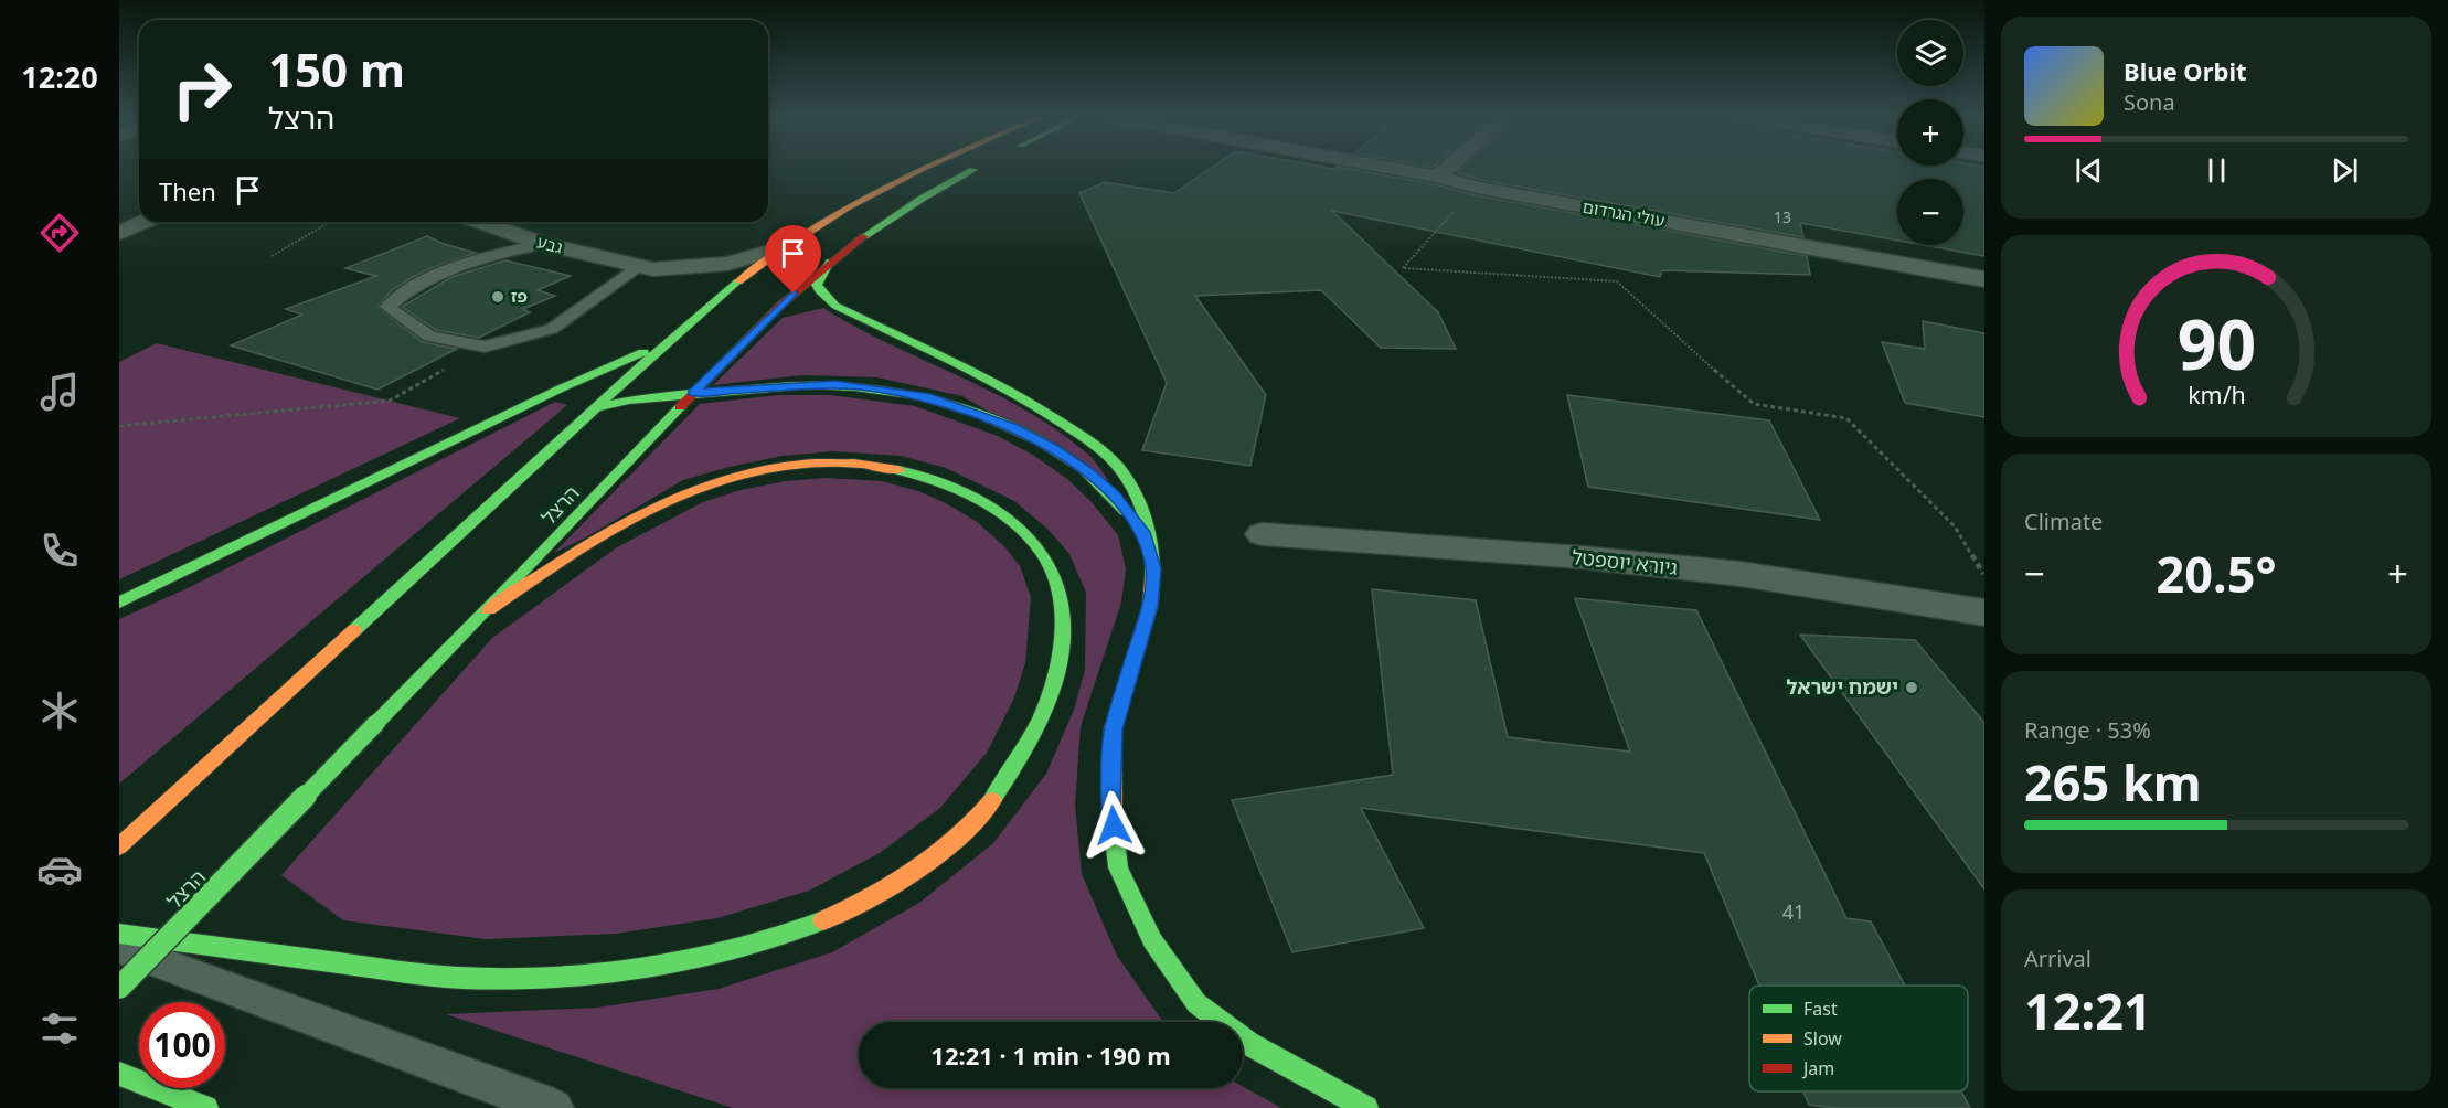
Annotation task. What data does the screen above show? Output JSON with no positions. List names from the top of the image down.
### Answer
{
  "streets": {
    "highway": ["הרצל"],
    "street": ["עולי הגרדום", "גבע", "גיורא יוספטל"]
  },
  "places": ["פז", "ישמח ישראל"],
  "house_numbers": ["13", "41"],
  "legend": ["Fast", "Slow", "Jam"],
  "page": {
    "tabs": "12:20",
    "map_buttons": ["+", "−"],
    "turn": ["150 m", "הרצל"],
    "song": ["Blue Orbit", "Sona"],
    "then": "Then",
    "tile": [
      "Climate",
      ["Range · 53%", "265 km"],
      ["Arrival", "12:21"]
    ],
    "heat": ["−", "20.5°", "+"],
    "limit": "100",
    "trip": "12:21 · 1 min · 190 m",
    "gauge": ["90", "km/h"]
  }
}
